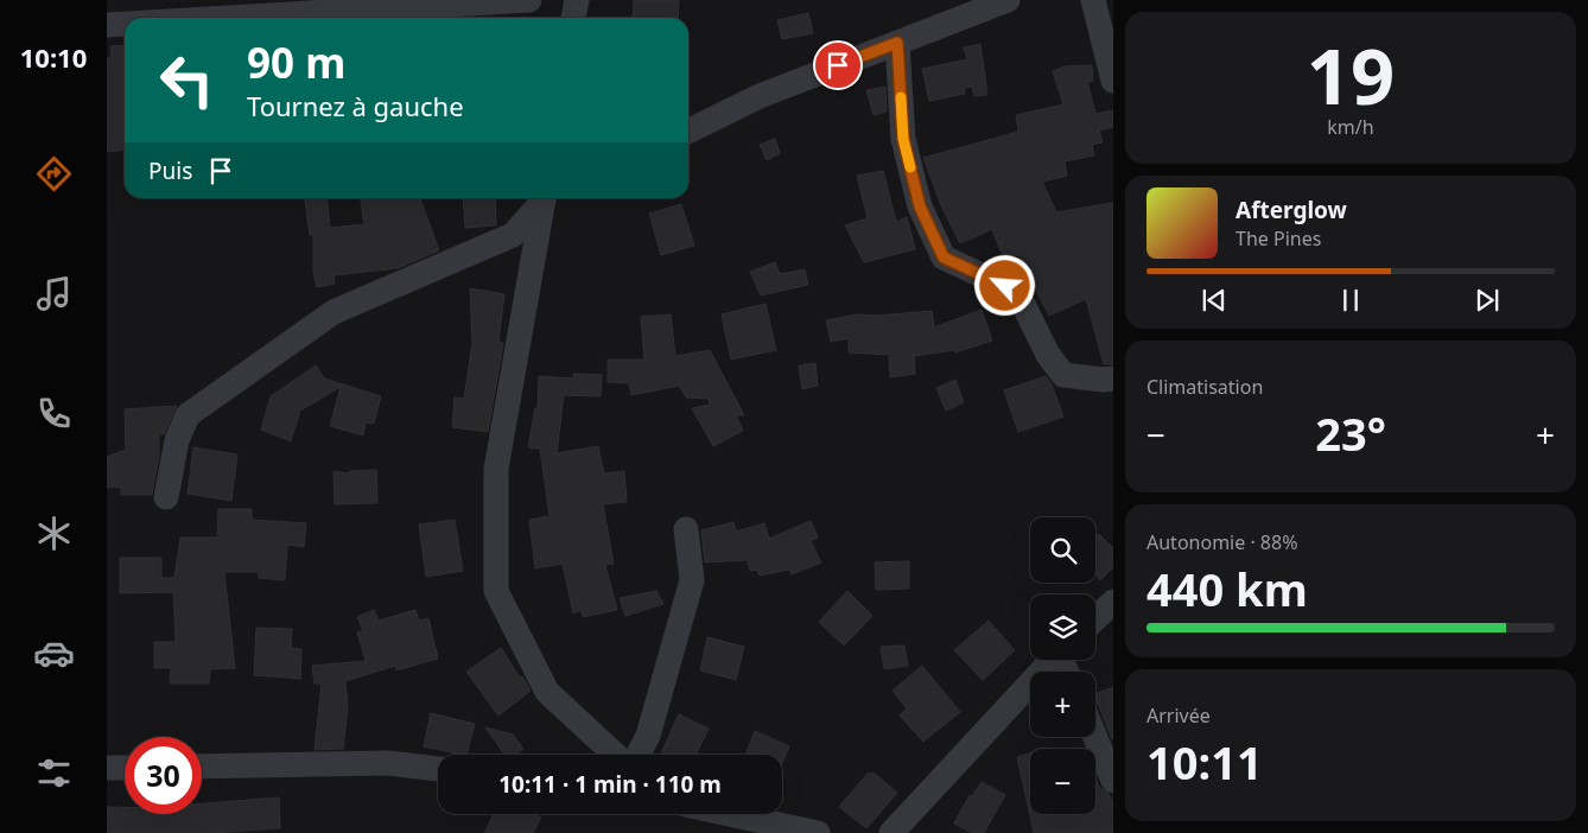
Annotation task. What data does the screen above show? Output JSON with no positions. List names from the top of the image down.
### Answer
{
  "page": {
    "tabs": "10:10",
    "tile": [
      ["19", "km/h"],
      "Climatisation",
      ["Autonomie · 88%", "440 km"],
      ["Arrivée", "10:11"]
    ],
    "turn": ["90 m", "Tournez à gauche"],
    "then": "Puis",
    "song": ["Afterglow", "The Pines"],
    "heat": ["−", "23°", "+"],
    "map_buttons": ["+", "−"],
    "limit": "30",
    "trip": "10:11 · 1 min · 110 m"
  }
}
